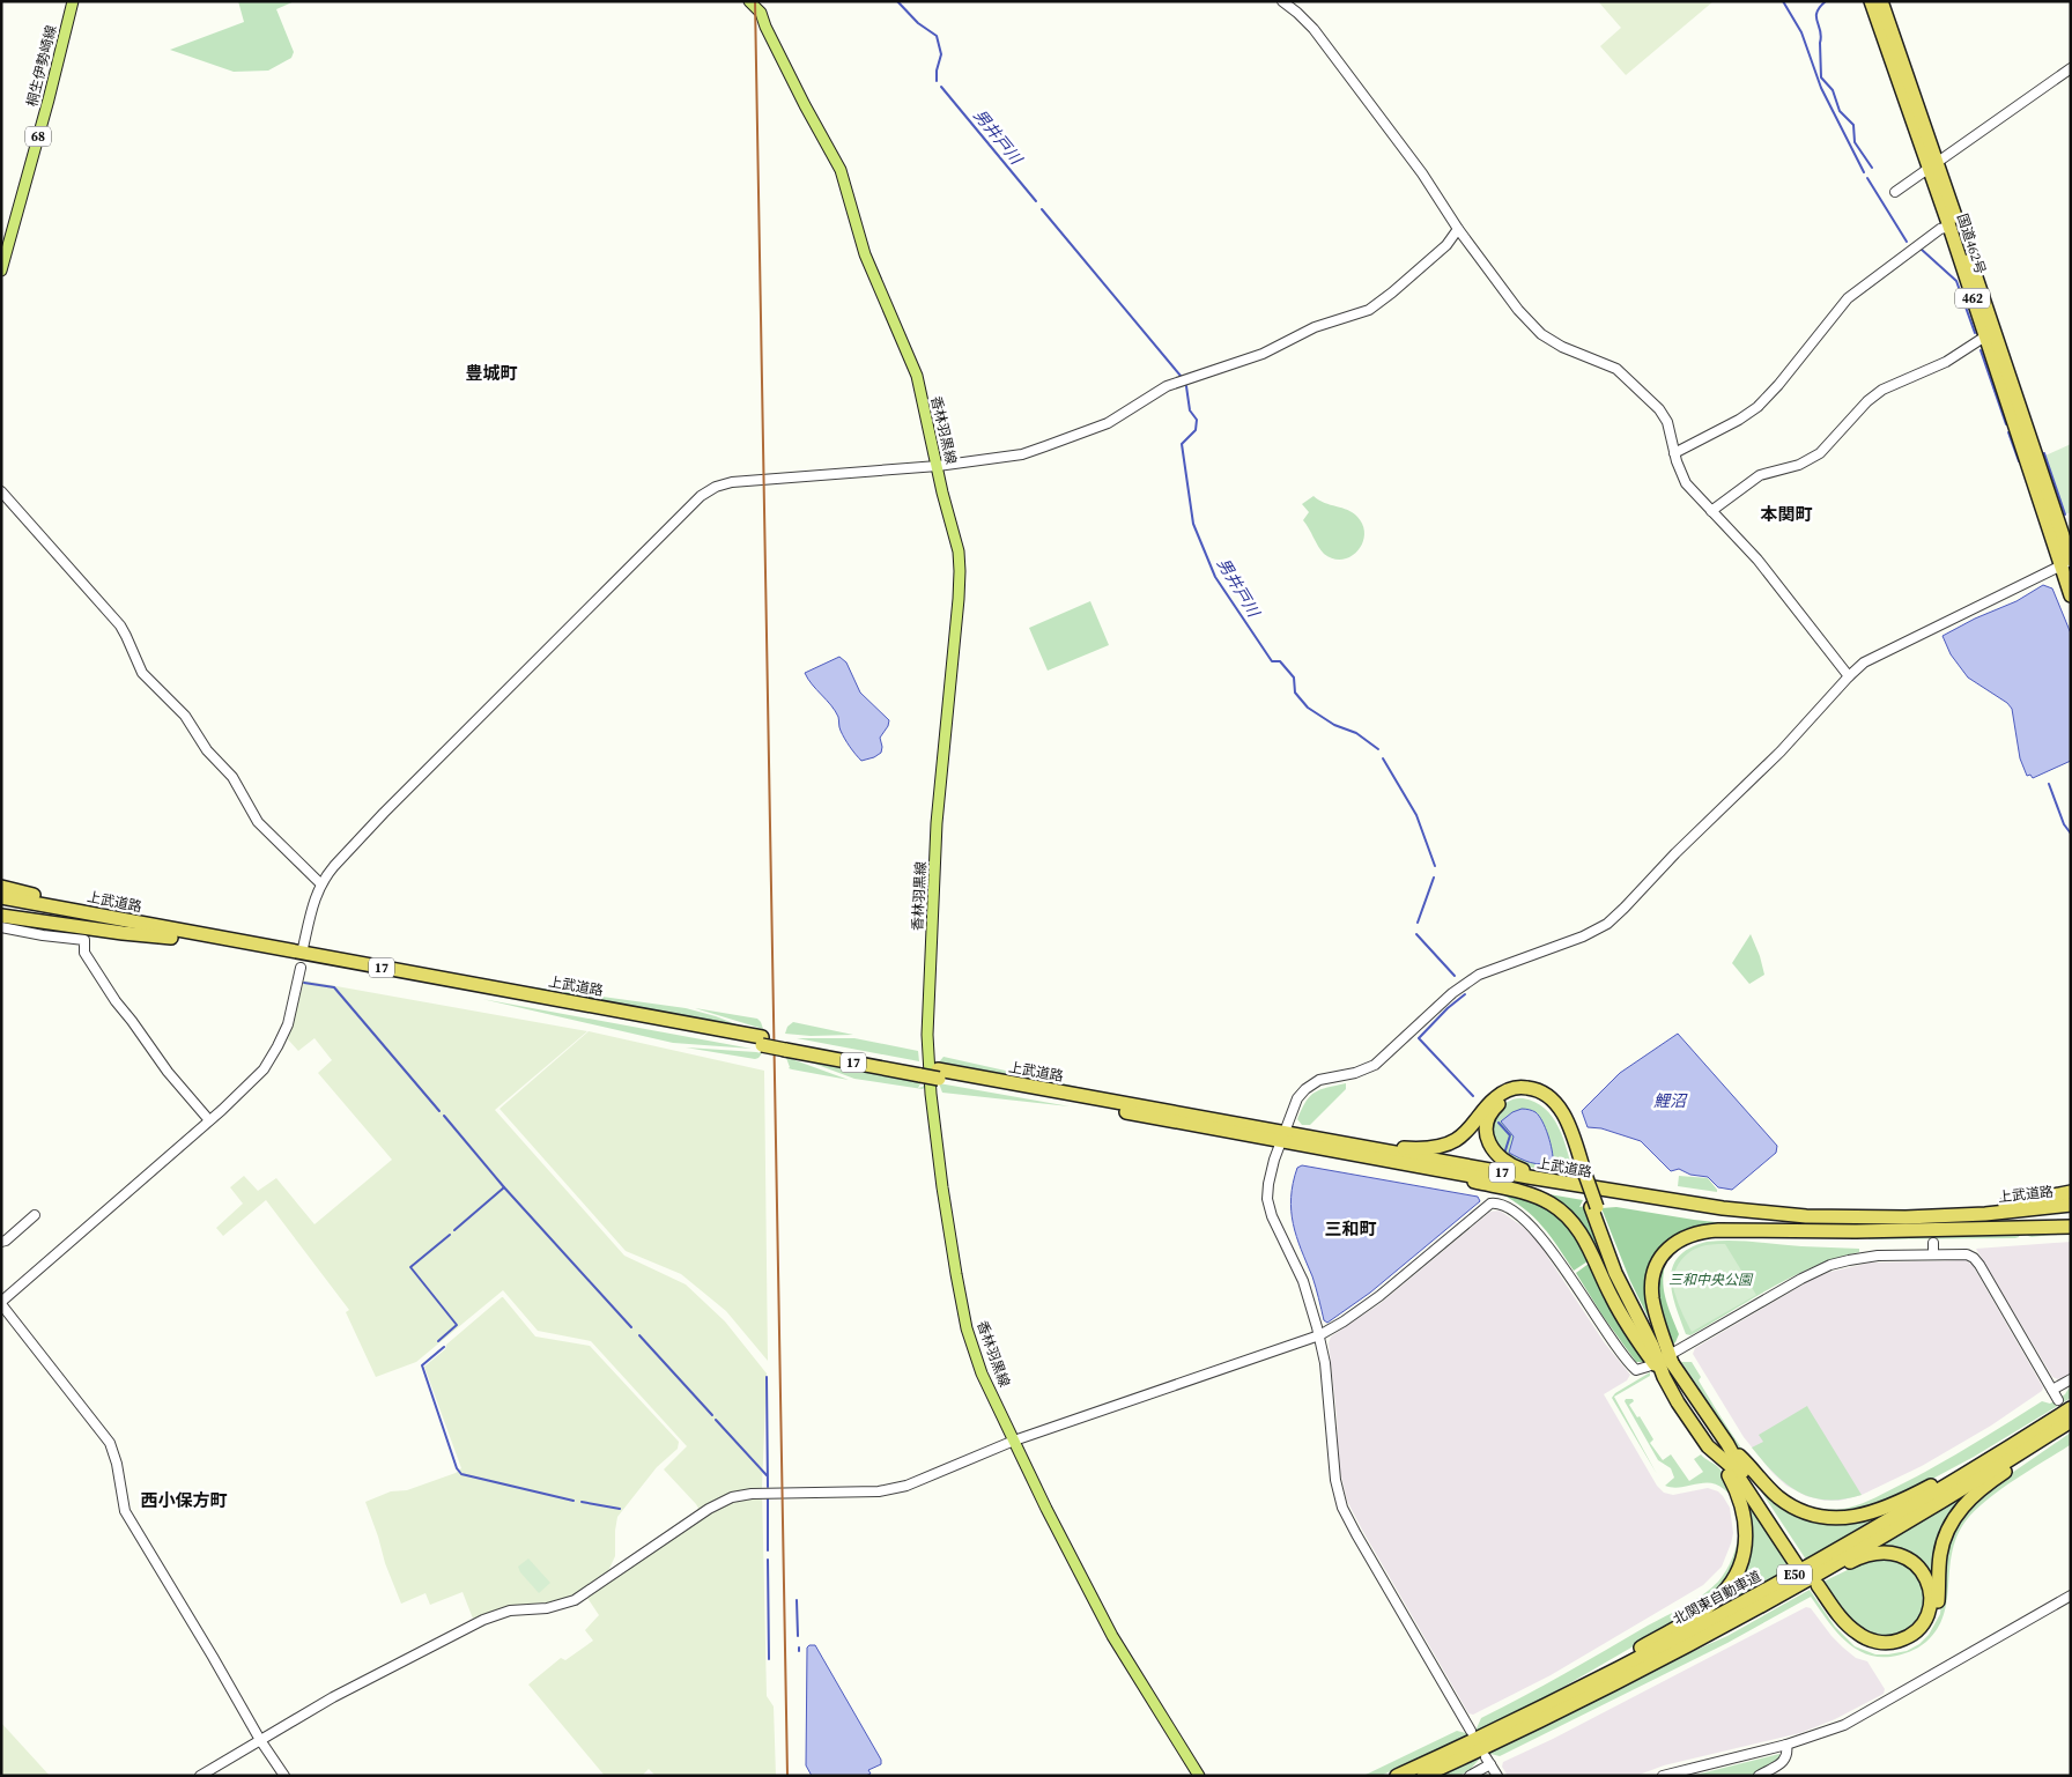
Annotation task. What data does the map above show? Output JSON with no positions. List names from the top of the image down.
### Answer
{
  "streets": {
    "highway": [
      "国道462号",
      "462",
      "上武道路",
      "17",
      "E50",
      "北関東自動車道"
    ],
    "main road": ["桐生伊勢崎線", "68", "香林羽黒線"]
  },
  "districts": [
    "豊城町",
    "本関町",
    "三和町",
    "西小保方町"
  ],
  "water": ["男井戸川", "鯉沼"],
  "parks": ["三和中央公園"]
}
